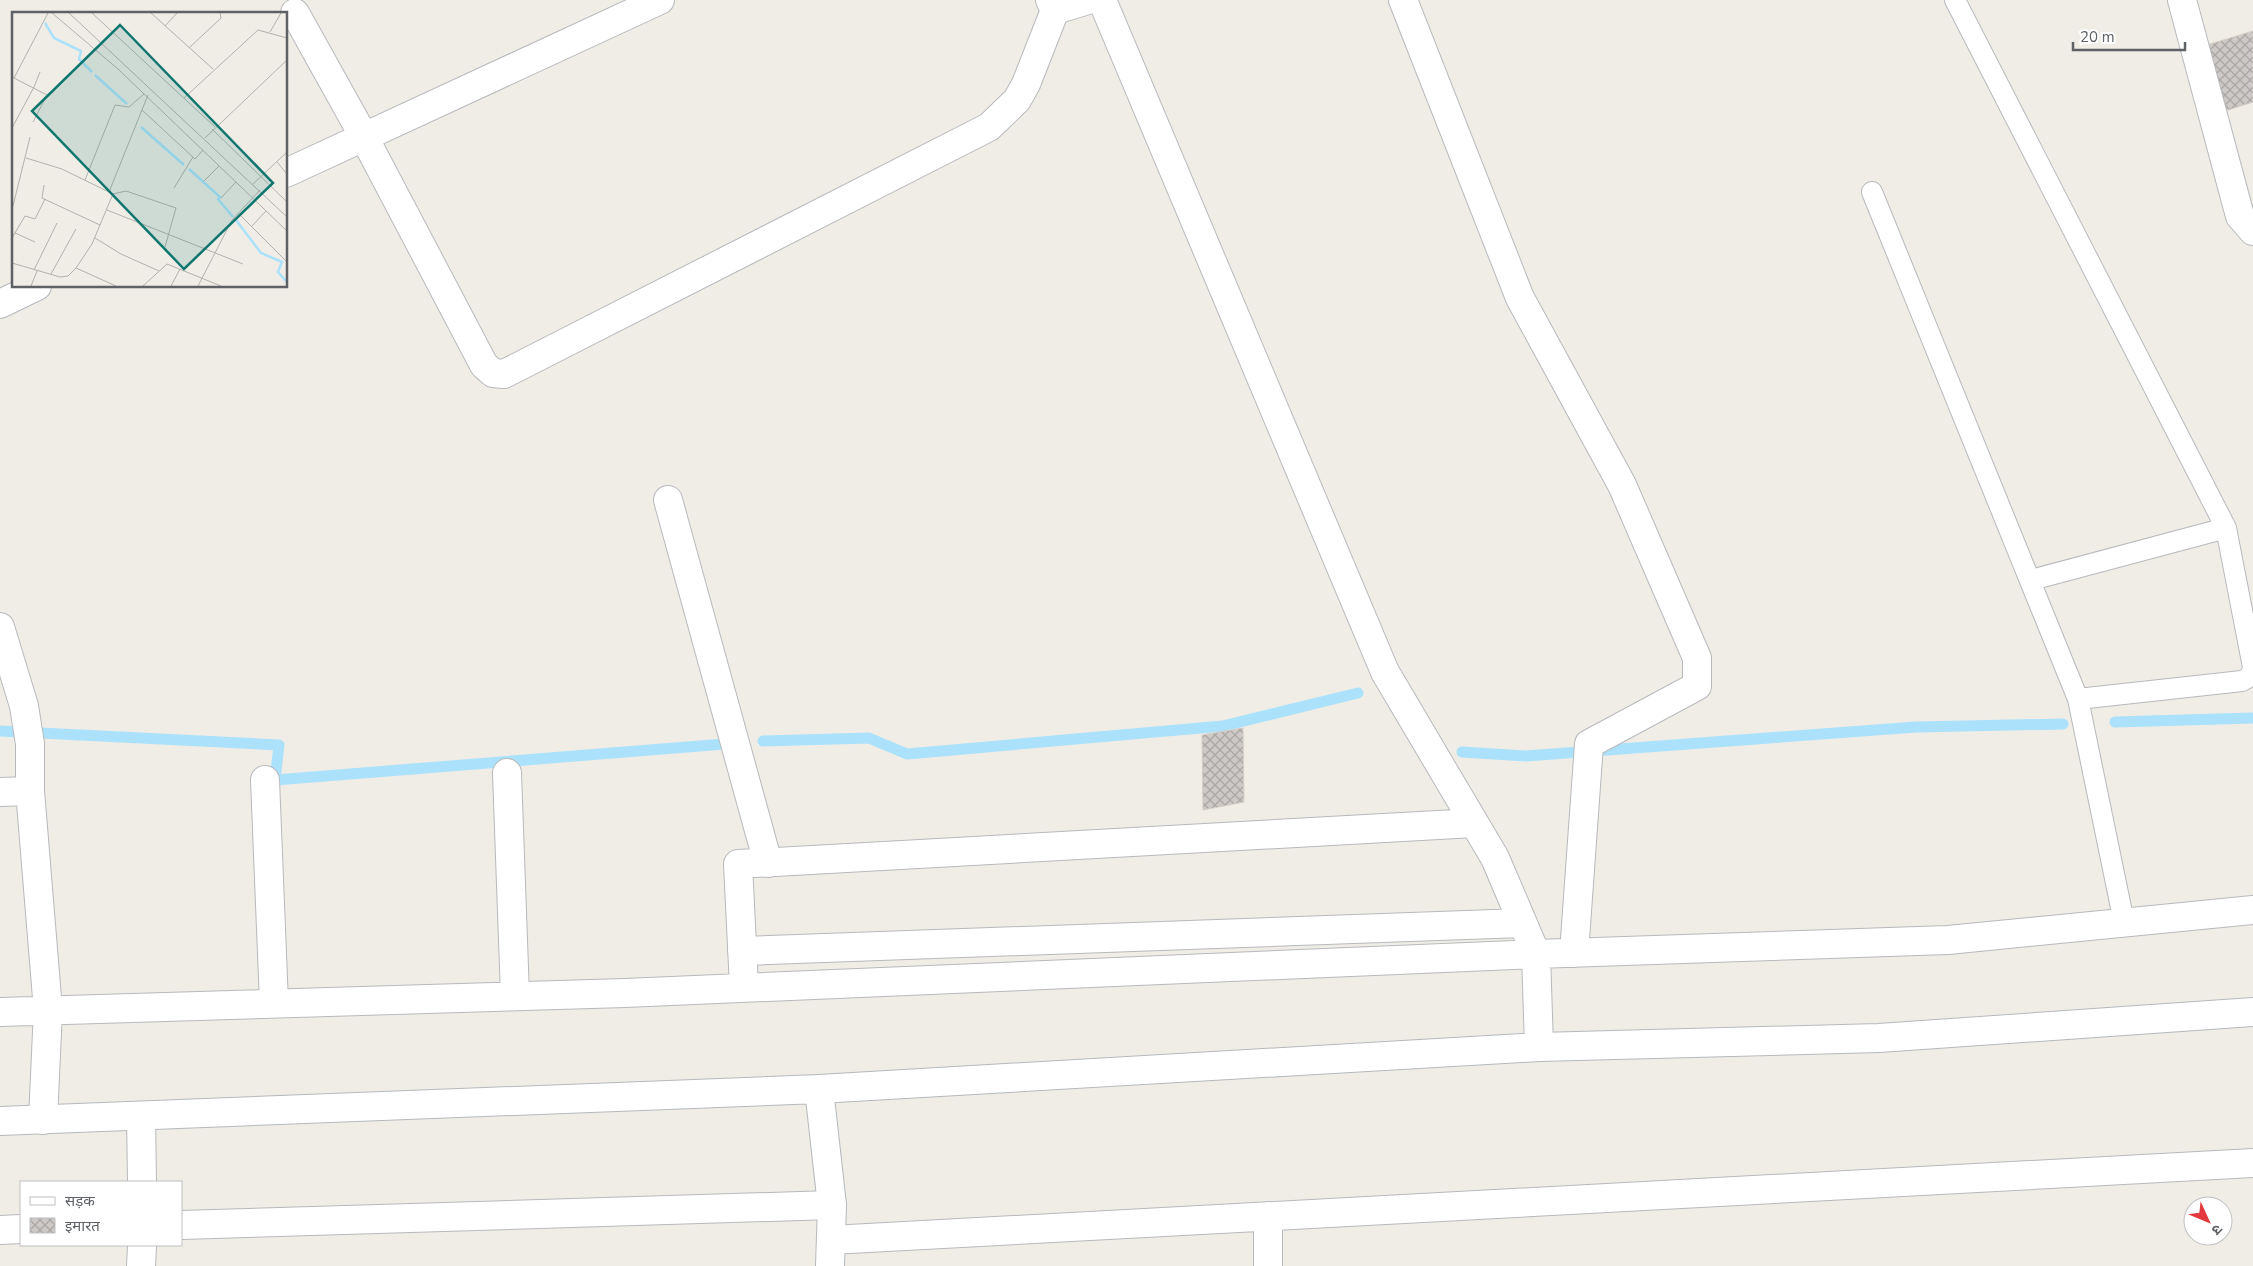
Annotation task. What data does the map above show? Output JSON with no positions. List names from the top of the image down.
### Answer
{
  "legend": ["सड़क", "इमारत"],
  "scale_bar": "20 m",
  "north": "bottom right"
}
